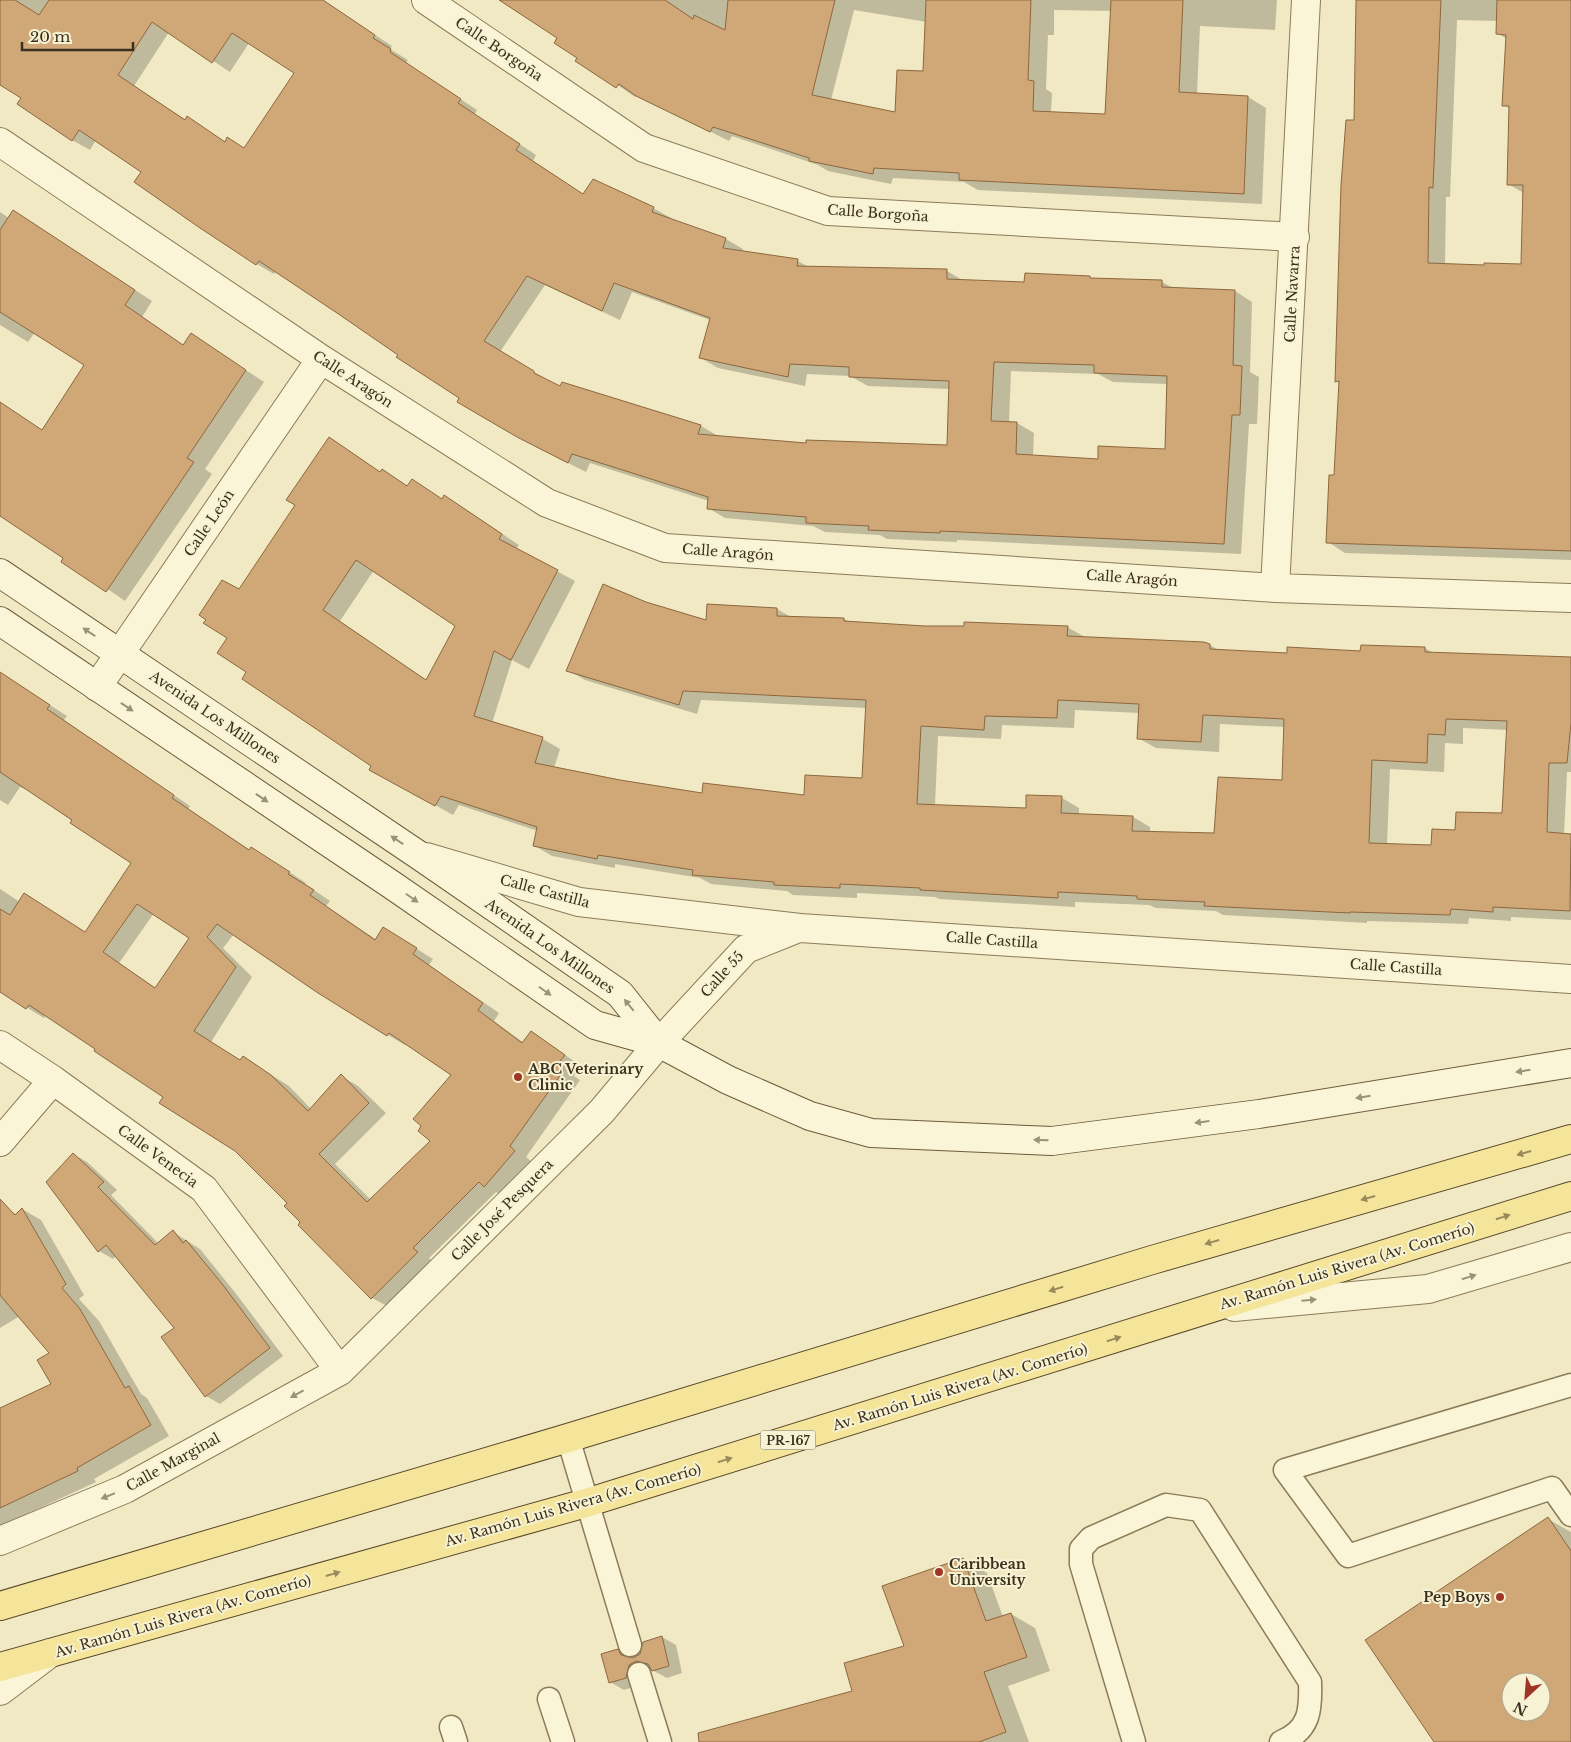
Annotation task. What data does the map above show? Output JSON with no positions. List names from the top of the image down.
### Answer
{
  "streets": {
    "main road": ["Av. Ramón Luis Rivera (Av. Comerío)", "PR-167"],
    "street": [
      "Calle Borgoña",
      "Calle Navarra",
      "Calle Aragón",
      "Calle León",
      "Avenida Los Millones",
      "Calle Castilla",
      "Calle 55",
      "Calle Venecia",
      "Calle José Pesquera",
      "Calle Marginal"
    ]
  },
  "crossings": [
    ["Calle Borgoña", "Calle Navarra"],
    ["Calle Navarra", "Calle Aragón"],
    ["Calle Aragón", "Calle León"],
    ["Calle León", "Avenida Los Millones"],
    ["Avenida Los Millones", "Calle Castilla"],
    ["Avenida Los Millones", "Calle 55"],
    ["Avenida Los Millones", "Calle José Pesquera"],
    ["Calle Castilla", "Calle 55"],
    ["Calle 55", "Calle José Pesquera"],
    ["Calle Venecia", "Calle José Pesquera"],
    ["Calle Venecia", "Calle Marginal"],
    ["Calle José Pesquera", "Calle Marginal"]
  ],
  "one_way": ["Calle Marginal"],
  "places": ["ABC Veterinary Clinic", "Caribbean University", "Pep Boys"],
  "scale_bar": "20 m",
  "north": "bottom left"
}
